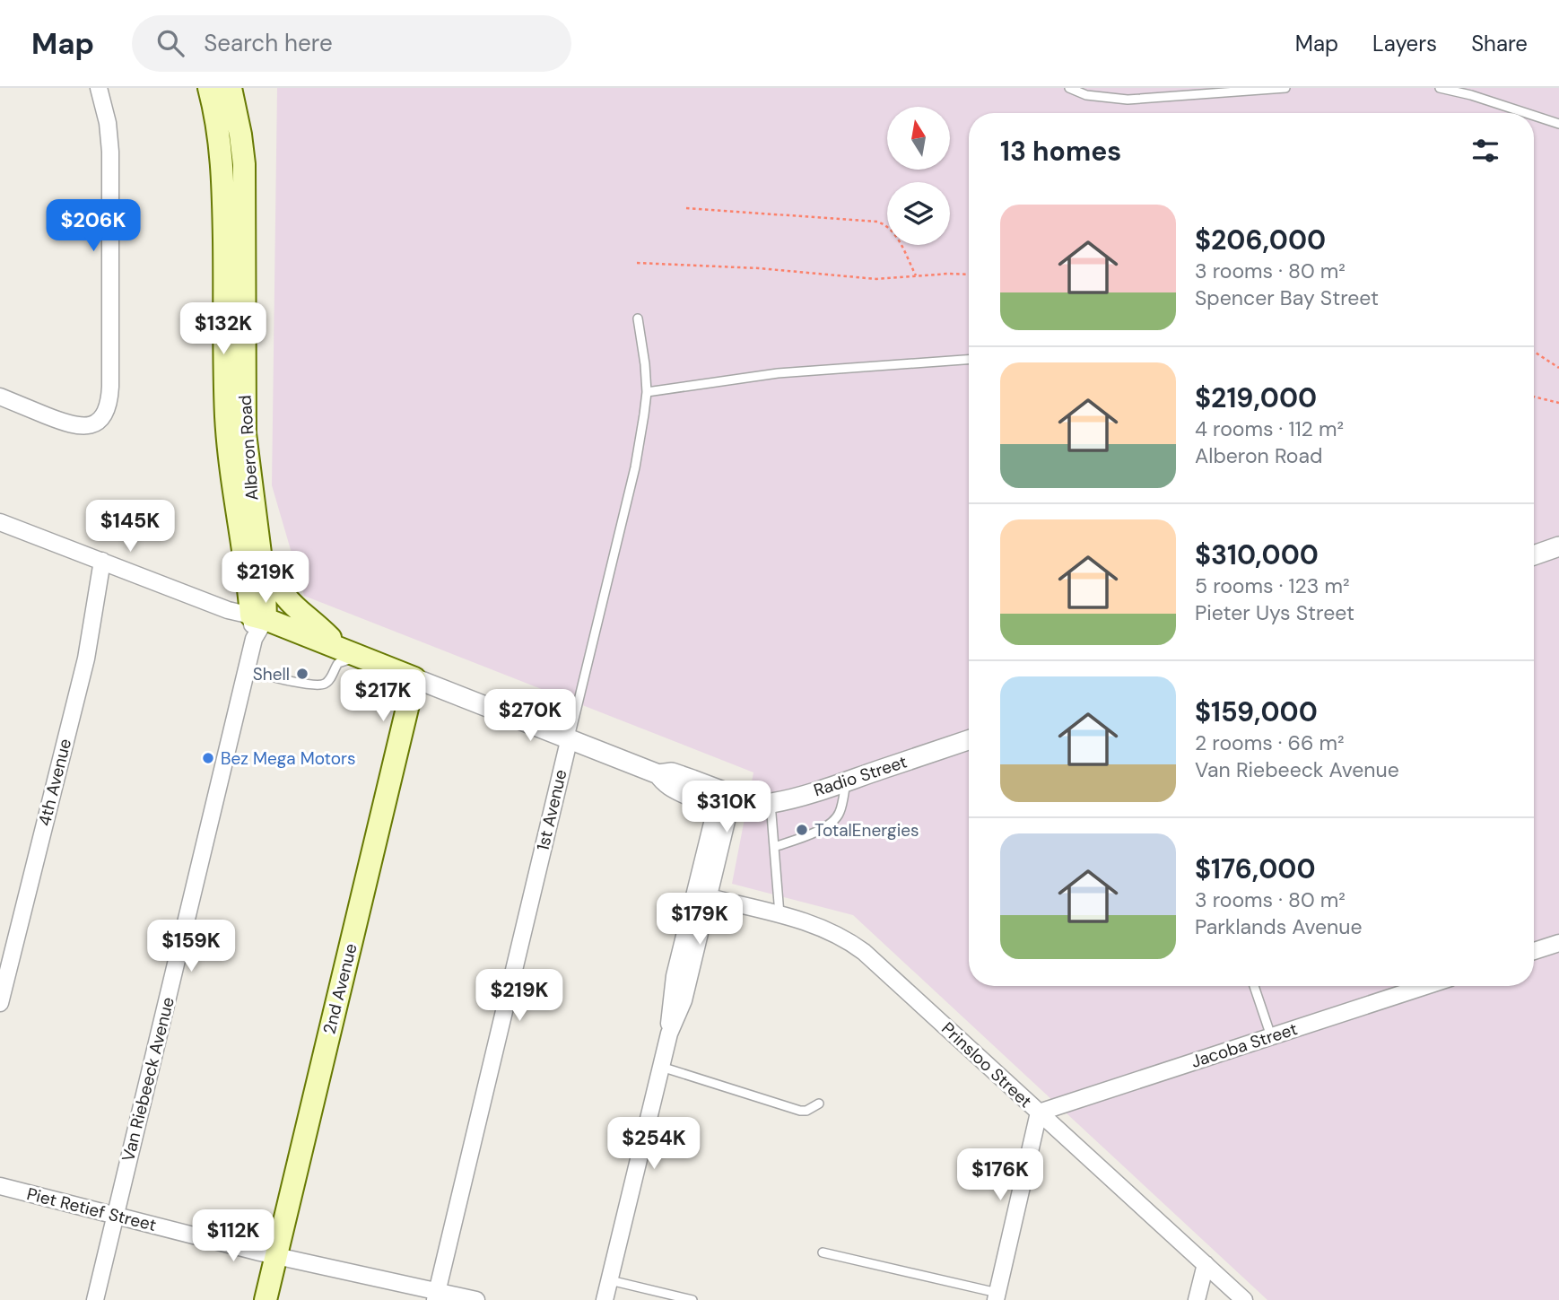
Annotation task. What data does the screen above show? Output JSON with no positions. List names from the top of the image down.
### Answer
{
  "streets": {
    "main road": ["Alberon Road", "2nd Avenue"],
    "street": [
      "Radio Street",
      "4th Avenue",
      "1st Avenue",
      "Jacoba Street",
      "Prinsloo Street",
      "Van Riebeeck Avenue",
      "Piet Retief Street"
    ]
  },
  "crossings": [
    ["Alberon Road", "Van Riebeeck Avenue"],
    ["1st Avenue", "Piet Retief Street"],
    ["2nd Avenue", "Piet Retief Street"],
    ["Jacoba Street", "Prinsloo Street"],
    ["Van Riebeeck Avenue", "Piet Retief Street"]
  ],
  "places": ["Shell", "Bez Mega Motors", "TotalEnergies"],
  "north": "top",
  "page": {
    "header": "Map",
    "search": "Search here",
    "nav": ["Map", "Layers", "Share"],
    "heading": "13 homes",
    "list": [
      {
        "name": "$206,000",
        "note": "3 rooms · 80 m² · Spencer Bay Street"
      },
      {
        "name": "$219,000",
        "note": "4 rooms · 112 m² · Alberon Road"
      },
      {
        "name": "$310,000",
        "note": "5 rooms · 123 m² · Pieter Uys Street"
      },
      {
        "name": "$159,000",
        "note": "2 rooms · 66 m² · Van Riebeeck Avenue"
      },
      {
        "name": "$176,000",
        "note": "3 rooms · 80 m² · Parklands Avenue"
      }
    ],
    "price": [
      "$206K",
      "$132K",
      "$145K",
      "$219K",
      "$217K",
      "$270K",
      "$310K",
      "$179K",
      "$159K",
      "$219K",
      "$254K",
      "$176K",
      "$112K"
    ]
  }
}
